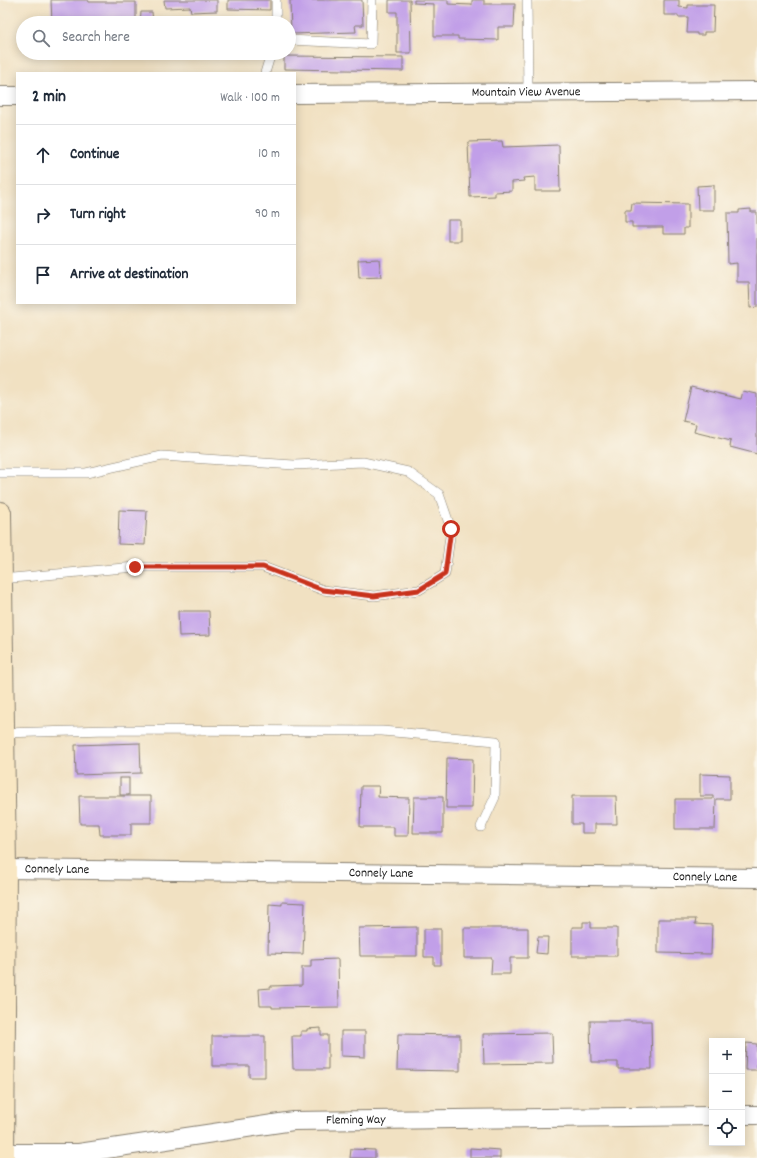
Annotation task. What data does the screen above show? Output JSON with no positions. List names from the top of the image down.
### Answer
{
  "streets": {
    "street": ["Mountain View Avenue", "Connely Lane", "Fleming Way"]
  },
  "page": {
    "search": "Search here",
    "heading": ["2 min", "Walk · 100 m"],
    "list": [
      ["Continue", "10 m"],
      ["Turn right", "90 m"],
      "Arrive at destination"
    ],
    "map_buttons": ["+", "−"]
  }
}
